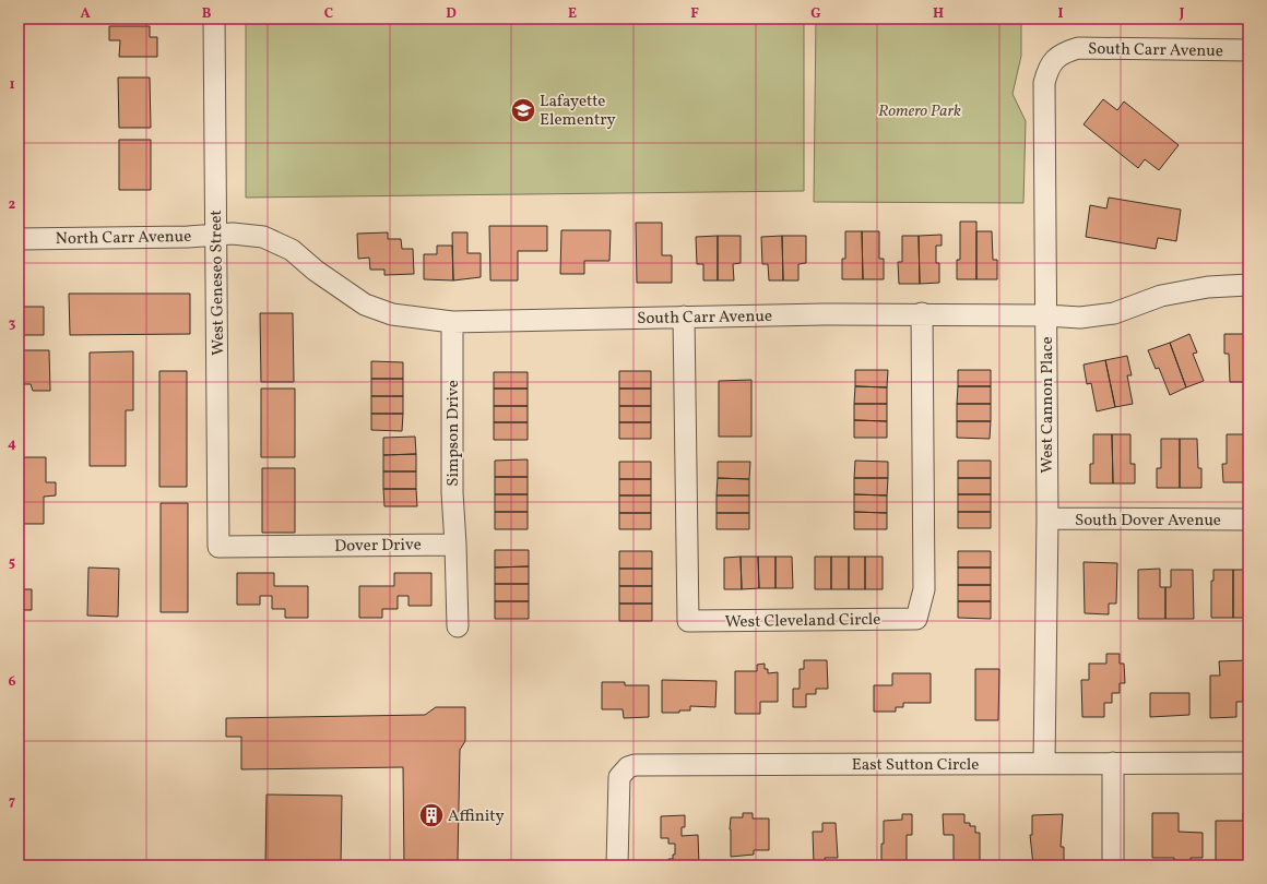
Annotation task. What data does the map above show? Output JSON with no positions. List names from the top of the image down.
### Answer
{
  "streets": {
    "street": [
      "South Carr Avenue",
      "North Carr Avenue",
      "West Geneseo Street",
      "West Cannon Place",
      "Simpson Drive",
      "South Dover Avenue",
      "Dover Drive",
      "West Cleveland Circle",
      "East Sutton Circle"
    ]
  },
  "crossings": [
    ["South Carr Avenue", "North Carr Avenue"],
    ["South Carr Avenue", "West Cannon Place"],
    ["South Carr Avenue", "Simpson Drive"],
    ["South Carr Avenue", "West Cleveland Circle"],
    ["North Carr Avenue", "West Geneseo Street"],
    ["West Geneseo Street", "Dover Drive"],
    ["West Cannon Place", "South Dover Avenue"],
    ["West Cannon Place", "East Sutton Circle"],
    ["Simpson Drive", "Dover Drive"]
  ],
  "parks": ["Romero Park"],
  "places": {
    "school or university": ["Lafayette Elementry"],
    "building": ["Affinity"]
  },
  "grid": {
    "columns": [
      "A",
      "B",
      "C",
      "D",
      "E",
      "F",
      "G",
      "H",
      "I",
      "J"
    ],
    "rows": [
      "1",
      "2",
      "3",
      "4",
      "5",
      "6",
      "7"
    ]
  }
}
